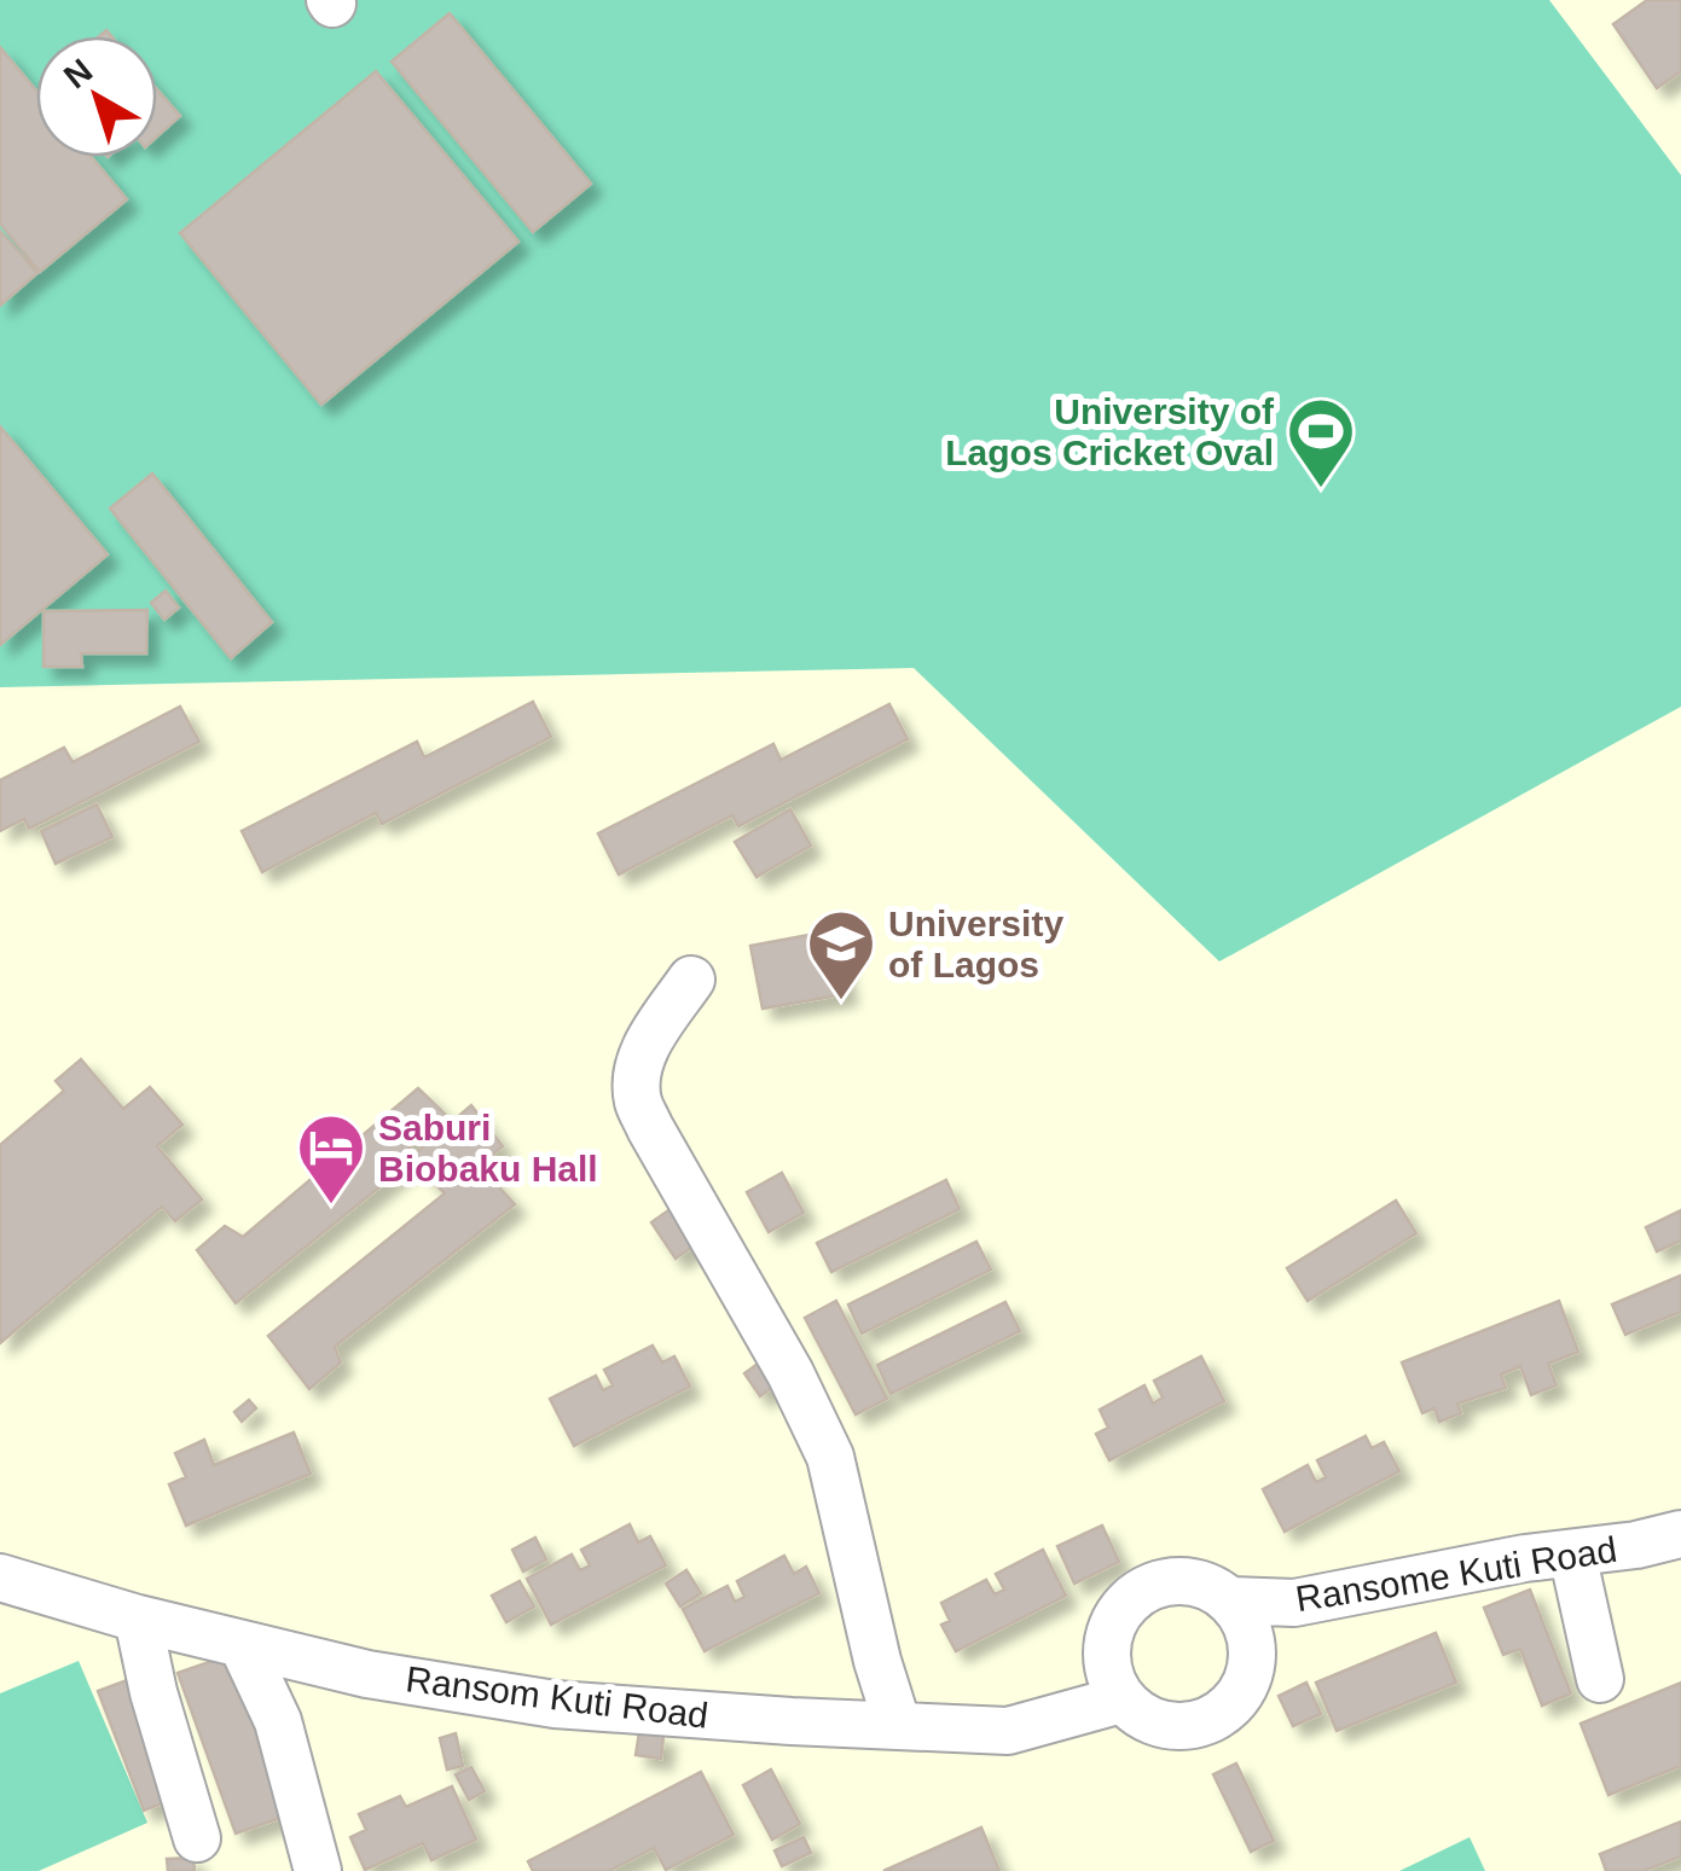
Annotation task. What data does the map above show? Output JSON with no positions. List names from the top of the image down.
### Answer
{
  "streets": {
    "street": ["Ransome Kuti Road", "Ransom Kuti Road"]
  },
  "crossings": [
    ["Ransome Kuti Road", "Ransom Kuti Road"]
  ],
  "places": {
    "sports": ["University of Lagos Cricket Oval"],
    "school or university": ["University of Lagos"],
    "hotel": ["Saburi Biobaku Hall"]
  },
  "north": "top left"
}
